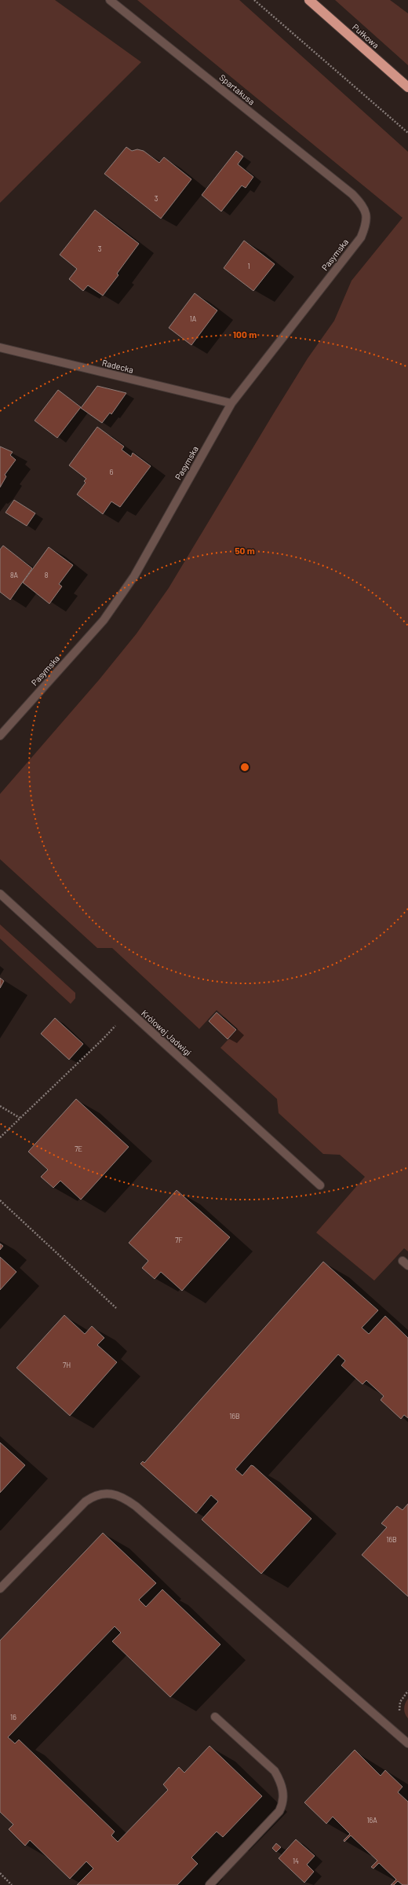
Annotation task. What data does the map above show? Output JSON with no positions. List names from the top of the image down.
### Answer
{
  "streets": {
    "highway": ["Pułkowa"],
    "street": [
      "Spartakusa",
      "Pasymska",
      "Radecka",
      "Królowej Jadwigi"
    ]
  },
  "crossings": [
    ["Spartakusa", "Pasymska"],
    ["Pasymska", "Radecka"]
  ],
  "house_numbers": [
    "3",
    "3",
    "1",
    "1A",
    "6",
    "8A",
    "8",
    "7E",
    "7F",
    "7H",
    "16B",
    "16B",
    "16",
    "16A",
    "14"
  ],
  "rings": ["100 m", "50 m"]
}
